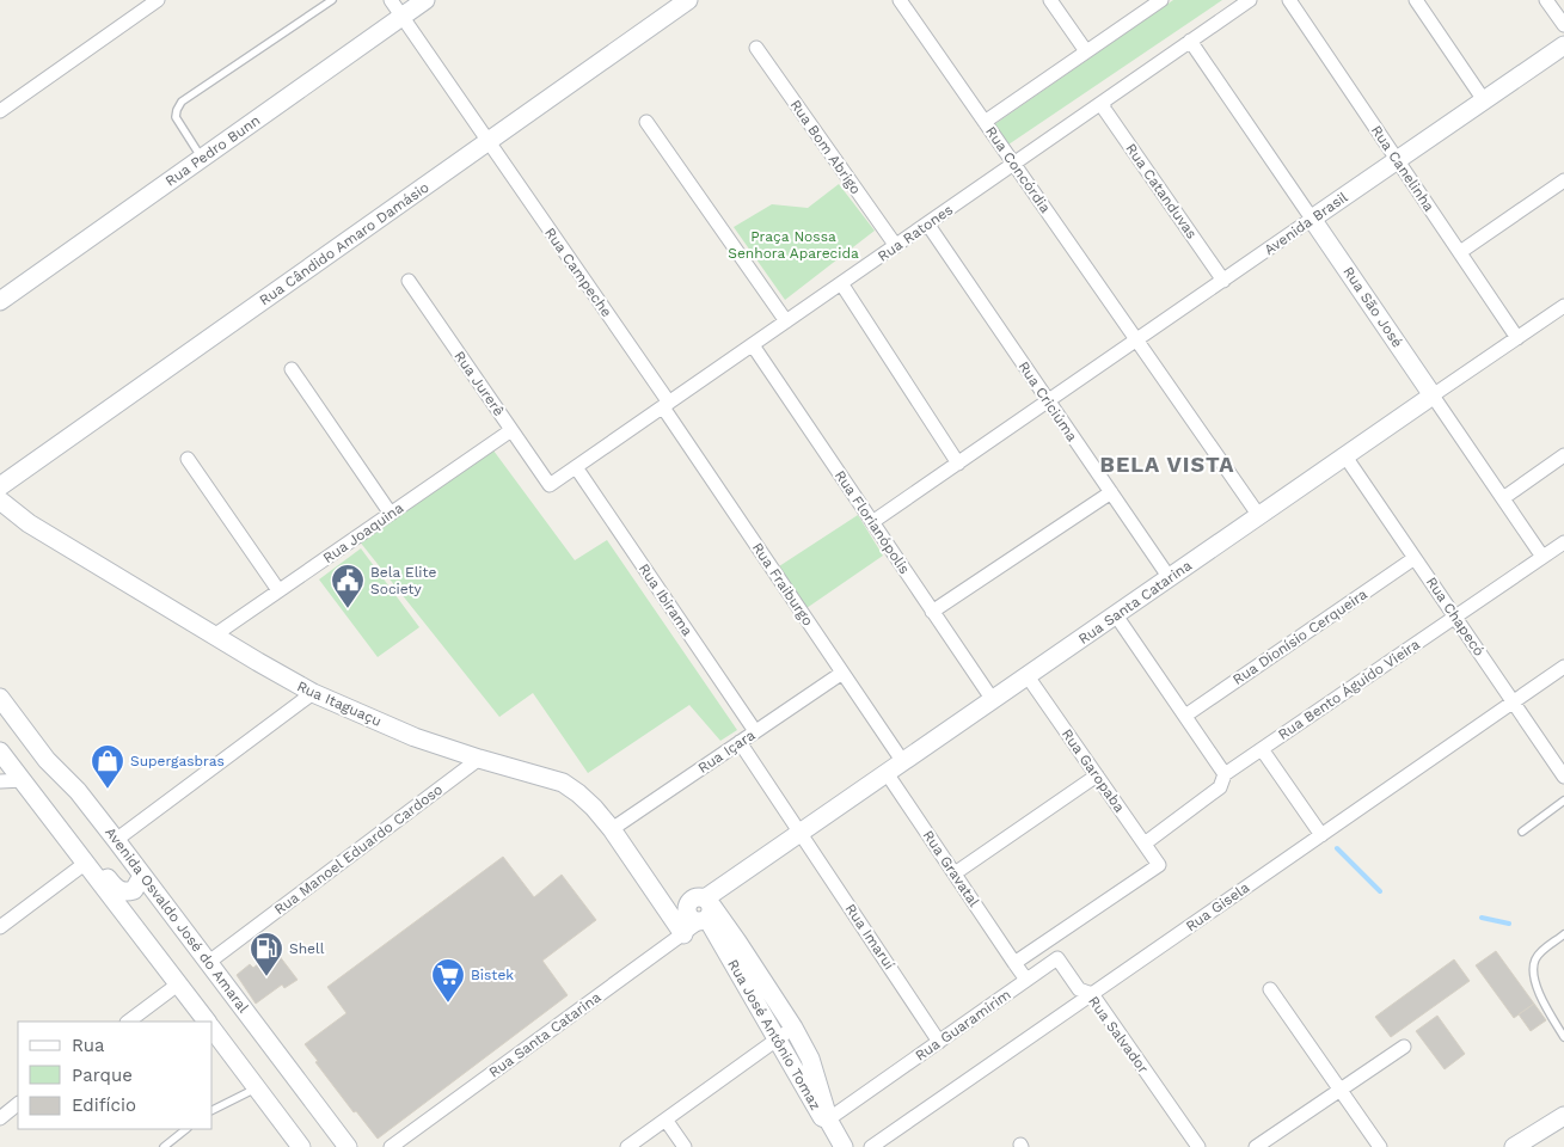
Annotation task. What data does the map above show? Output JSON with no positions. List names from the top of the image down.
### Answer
{
  "streets": {
    "main road": [
      "Rua Pedro Bunn",
      "Avenida Brasil",
      "Rua Cândido Amaro Damásio",
      "Rua São José",
      "Rua Santa Catarina",
      "Rua Itaguaçu",
      "Avenida Osvaldo José do Amaral",
      "Rua José Antônio Tomaz"
    ],
    "street": [
      "Rua Bom Abrigo",
      "Rua Canelinha",
      "Rua Concórdia",
      "Rua Catanduvas",
      "Rua Ratones",
      "Rua Campeche",
      "Rua Jurerê",
      "Rua Criciúma",
      "Rua Florianópolis",
      "Rua Joaquina",
      "Rua Fraiburgo",
      "Rua Ibirama",
      "Rua Chapecó",
      "Rua Dionísio Cerqueira",
      "Rua Bento Águido Vieira",
      "Rua Içara",
      "Rua Garopaba",
      "Rua Manoel Eduardo Cardoso",
      "Rua Gravatal",
      "Rua Gisela",
      "Rua Imaruí",
      "Rua Guaramirim",
      "Rua Salvador"
    ]
  },
  "crossings": [
    ["Rua Bom Abrigo", "Rua Ratones"],
    ["Rua Pedro Bunn", "Rua Campeche"],
    ["Rua Canelinha", "Avenida Brasil"],
    ["Rua Canelinha", "Rua Santa Catarina"],
    ["Rua Concórdia", "Avenida Brasil"],
    ["Rua Concórdia", "Rua Ratones"],
    ["Rua Concórdia", "Rua Santa Catarina"],
    ["Rua Catanduvas", "Avenida Brasil"],
    ["Rua Catanduvas", "Rua Ratones"],
    ["Avenida Brasil", "Rua São José"],
    ["Avenida Brasil", "Rua Criciúma"],
    ["Avenida Brasil", "Rua Florianópolis"],
    ["Rua Ratones", "Rua Campeche"],
    ["Rua Ratones", "Rua Jurerê"],
    ["Rua Ratones", "Rua Criciúma"],
    ["Rua Ratones", "Rua Florianópolis"],
    ["Rua Ratones", "Rua Fraiburgo"],
    ["Rua Ratones", "Rua Ibirama"],
    ["Rua Cândido Amaro Damásio", "Rua Campeche"],
    ["Rua Campeche", "Rua Fraiburgo"],
    ["Rua São José", "Rua Santa Catarina"],
    ["Rua Jurerê", "Rua Joaquina"],
    ["Rua Criciúma", "Rua Santa Catarina"],
    ["Rua Florianópolis", "Rua Santa Catarina"],
    ["Rua Joaquina", "Rua Itaguaçu"],
    ["Rua Fraiburgo", "Rua Santa Catarina"],
    ["Rua Fraiburgo", "Rua Içara"],
    ["Rua Ibirama", "Rua Içara"],
    ["Rua Santa Catarina", "Rua Chapecó"],
    ["Rua Santa Catarina", "Rua Itaguaçu"],
    ["Rua Santa Catarina", "Rua Garopaba"],
    ["Rua Santa Catarina", "Rua Gravatal"],
    ["Rua Santa Catarina", "Rua Imaruí"],
    ["Rua Santa Catarina", "Rua José Antônio Tomaz"],
    ["Rua Chapecó", "Rua Dionísio Cerqueira"],
    ["Rua Chapecó", "Rua Bento Águido Vieira"],
    ["Rua Chapecó", "Rua Gisela"],
    ["Rua Bento Águido Vieira", "Rua Garopaba"],
    ["Rua Itaguaçu", "Rua Içara"],
    ["Rua Itaguaçu", "Rua Manoel Eduardo Cardoso"],
    ["Rua Içara", "Rua Imaruí"],
    ["Rua Garopaba", "Rua Gravatal"],
    ["Rua Garopaba", "Rua Guaramirim"],
    ["Rua Manoel Eduardo Cardoso", "Avenida Osvaldo José do Amaral"],
    ["Rua Gravatal", "Rua Guaramirim"],
    ["Rua Gisela", "Rua Salvador"],
    ["Rua Imaruí", "Rua Guaramirim"],
    ["Rua Guaramirim", "Rua José Antônio Tomaz"],
    ["Rua Guaramirim", "Rua Salvador"]
  ],
  "districts": ["BELA VISTA"],
  "parks": ["Praça Nossa Senhora Aparecida"],
  "places": {
    "public building": ["Bela Elite Society"],
    "shop": ["Supergasbras"],
    "fuel station": ["Shell"],
    "supermarket": ["Bistek"]
  },
  "legend": ["Rua", "Parque", "Edifício"]
}
